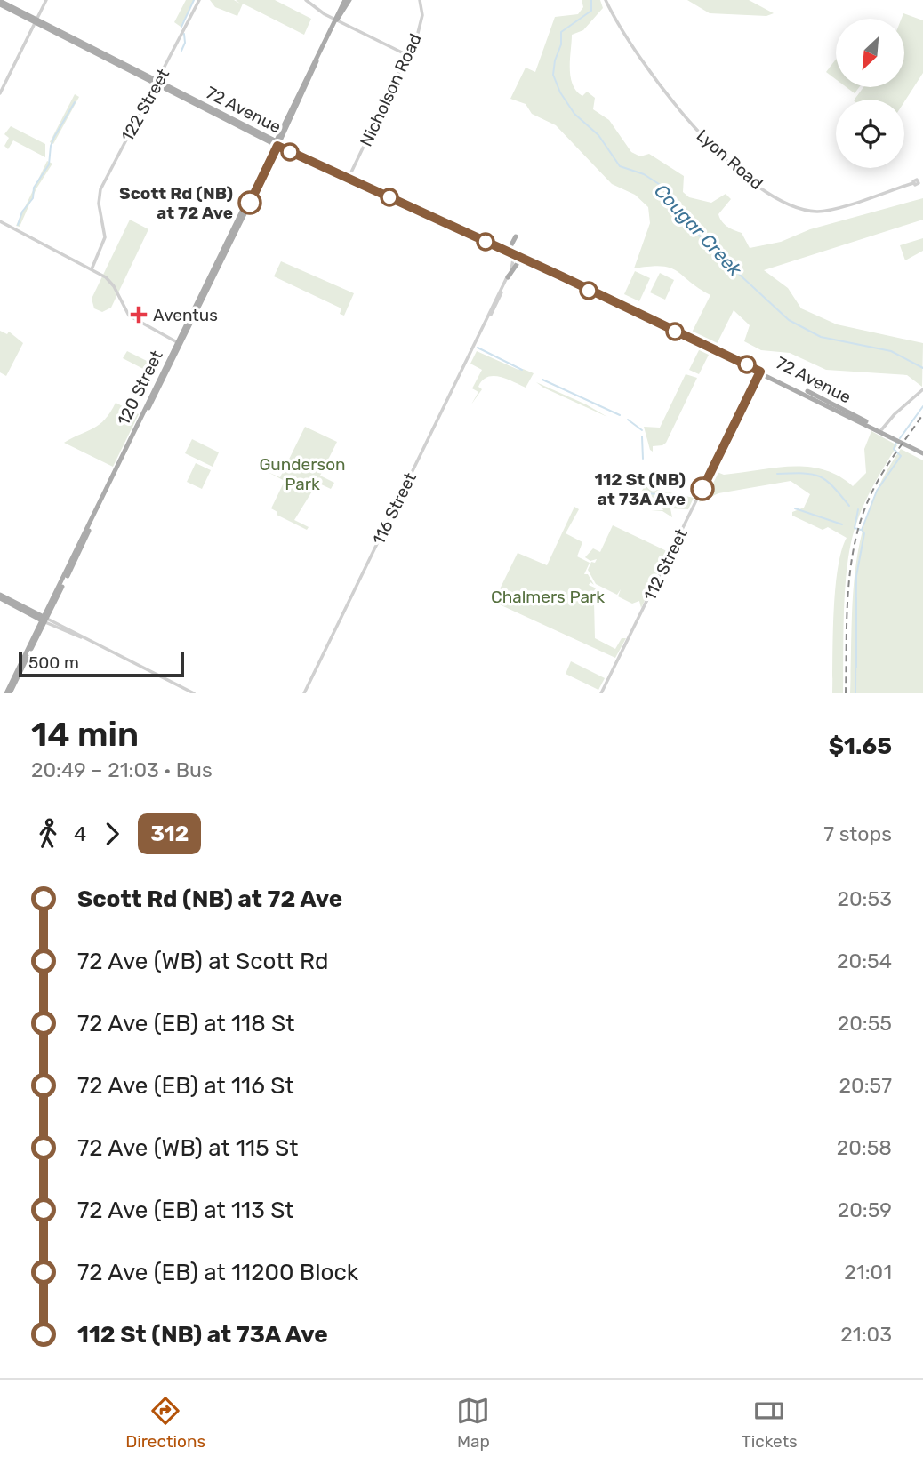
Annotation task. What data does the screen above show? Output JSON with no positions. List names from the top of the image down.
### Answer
{
  "streets": {
    "main road": ["72 Avenue", "120 Street"],
    "street": [
      "Nicholson Road",
      "122 Street",
      "Lyon Road",
      "116 Street",
      "112 Street"
    ]
  },
  "crossings": [
    ["Nicholson Road", "72 Avenue"],
    ["122 Street", "72 Avenue"],
    ["72 Avenue", "120 Street"],
    ["72 Avenue", "116 Street"],
    ["72 Avenue", "112 Street"]
  ],
  "water": ["Cougar Creek"],
  "parks": ["Gunderson Park", "Chalmers Park"],
  "places": {
    "other": ["Scott Rd (NB) at 72 Ave", "112 St (NB) at 73A Ave"],
    "health": ["Aventus"]
  },
  "lines": ["bus line 312"],
  "scale_bar": "500 m",
  "north": "bottom left",
  "page": {
    "scale": "500 m",
    "heading": ["14 min", "20:49 – 21:03 · Bus", "$1.65"],
    "legs": ["4", "312", "7 stops"],
    "list": [
      {
        "name": "Scott Rd (NB) at 72 Ave",
        "value": "20:53"
      },
      {
        "name": "72 Ave (WB) at Scott Rd",
        "value": "20:54"
      },
      {
        "name": "72 Ave (EB) at 118 St",
        "value": "20:55"
      },
      {
        "name": "72 Ave (EB) at 116 St",
        "value": "20:57"
      },
      {
        "name": "72 Ave (WB) at 115 St",
        "value": "20:58"
      },
      {
        "name": "72 Ave (EB) at 113 St",
        "value": "20:59"
      },
      {
        "name": "72 Ave (EB) at 11200 Block",
        "value": "21:01"
      },
      {
        "name": "112 St (NB) at 73A Ave",
        "value": "21:03"
      }
    ],
    "tabs": ["Directions", "Map", "Tickets"]
  }
}
